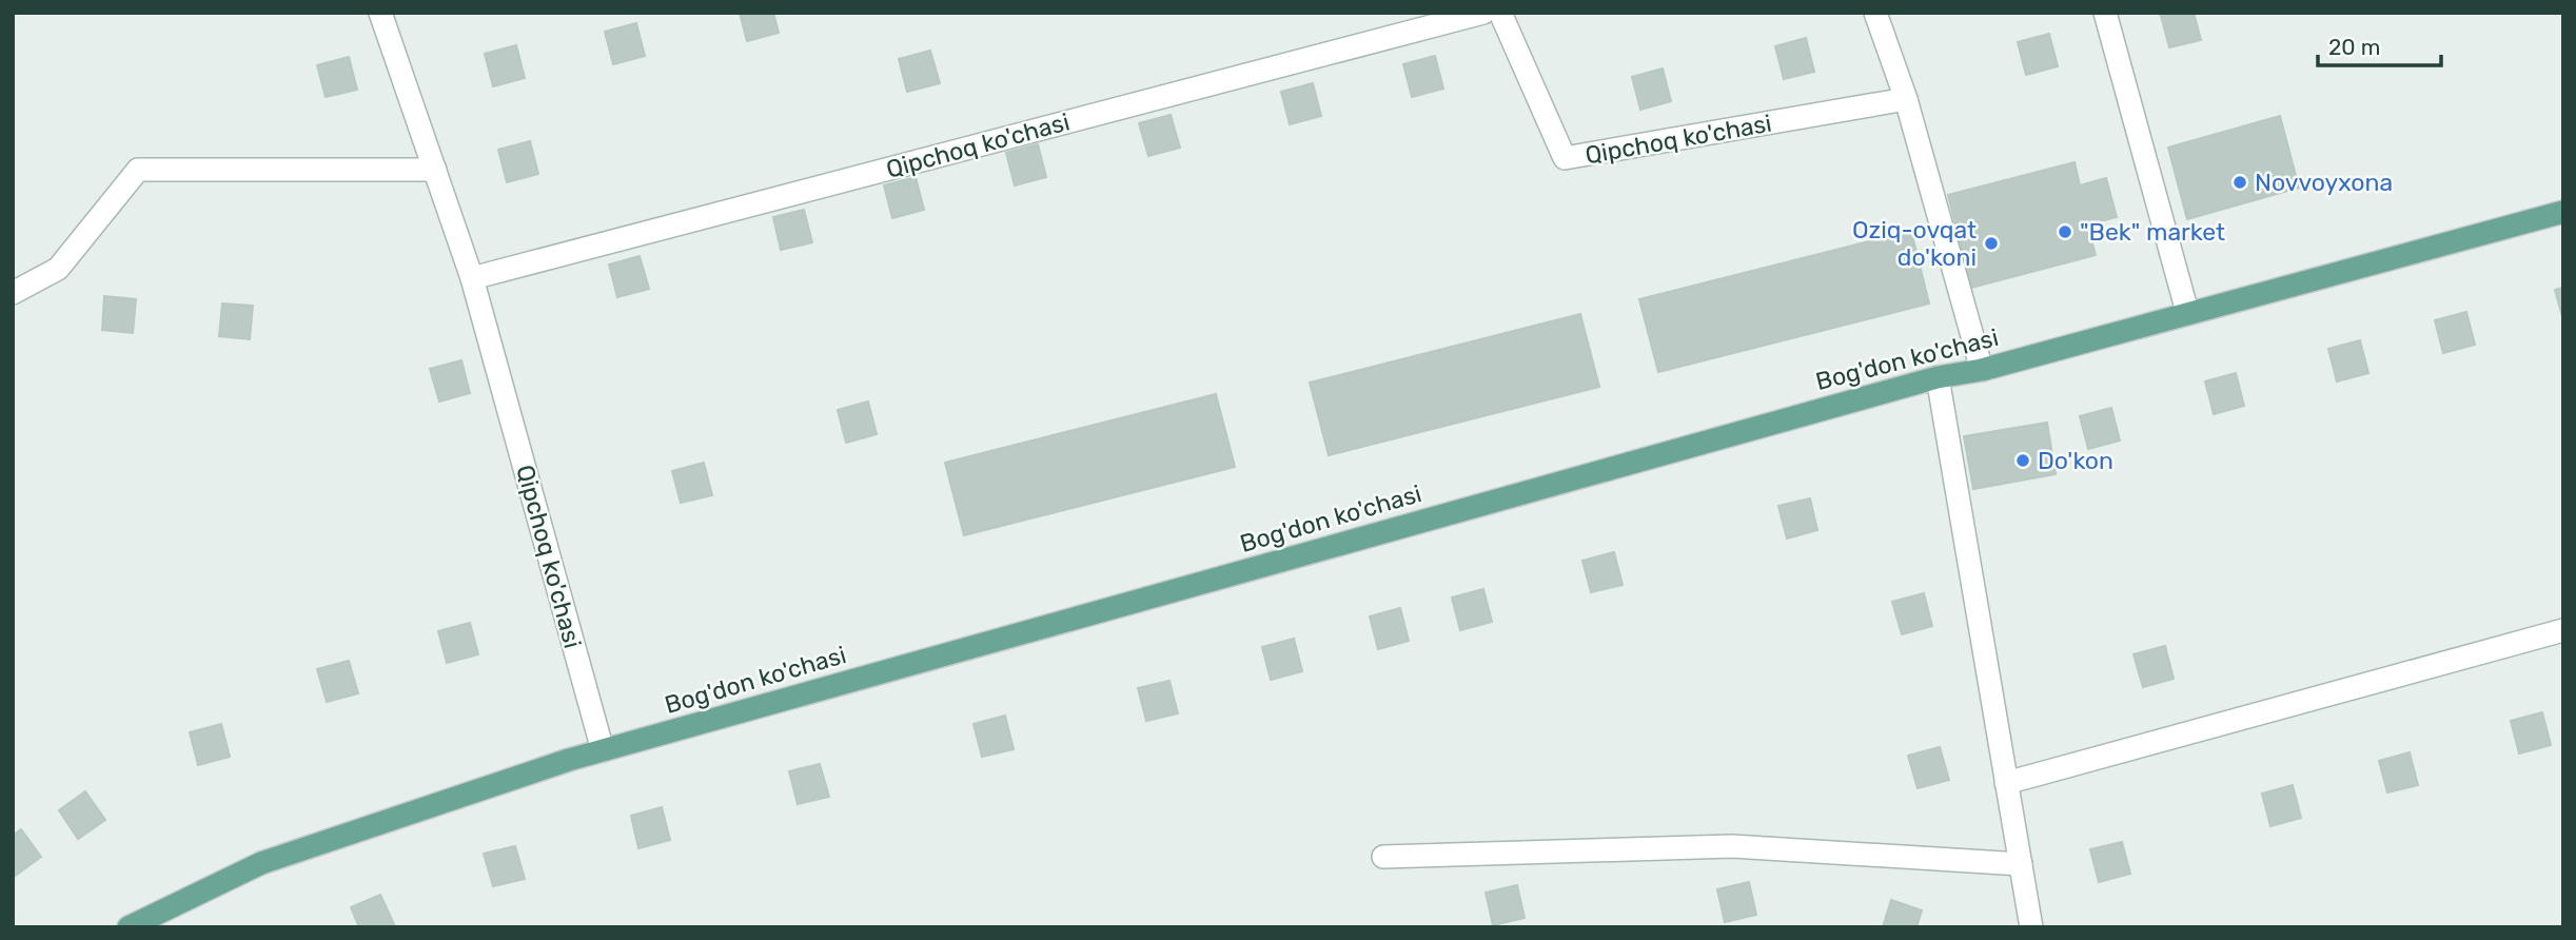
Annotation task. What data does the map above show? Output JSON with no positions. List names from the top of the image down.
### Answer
{
  "streets": {
    "main road": ["Bog'don ko'chasi"],
    "street": ["Qipchoq ko'chasi"]
  },
  "crossings": [
    ["Qipchoq ko'chasi", "Bog'don ko'chasi"]
  ],
  "places": [
    "Novvoyxona",
    "\"Bek\" market",
    "Oziq-ovqat do'koni",
    "Do'kon"
  ],
  "scale_bar": "20 m"
}
